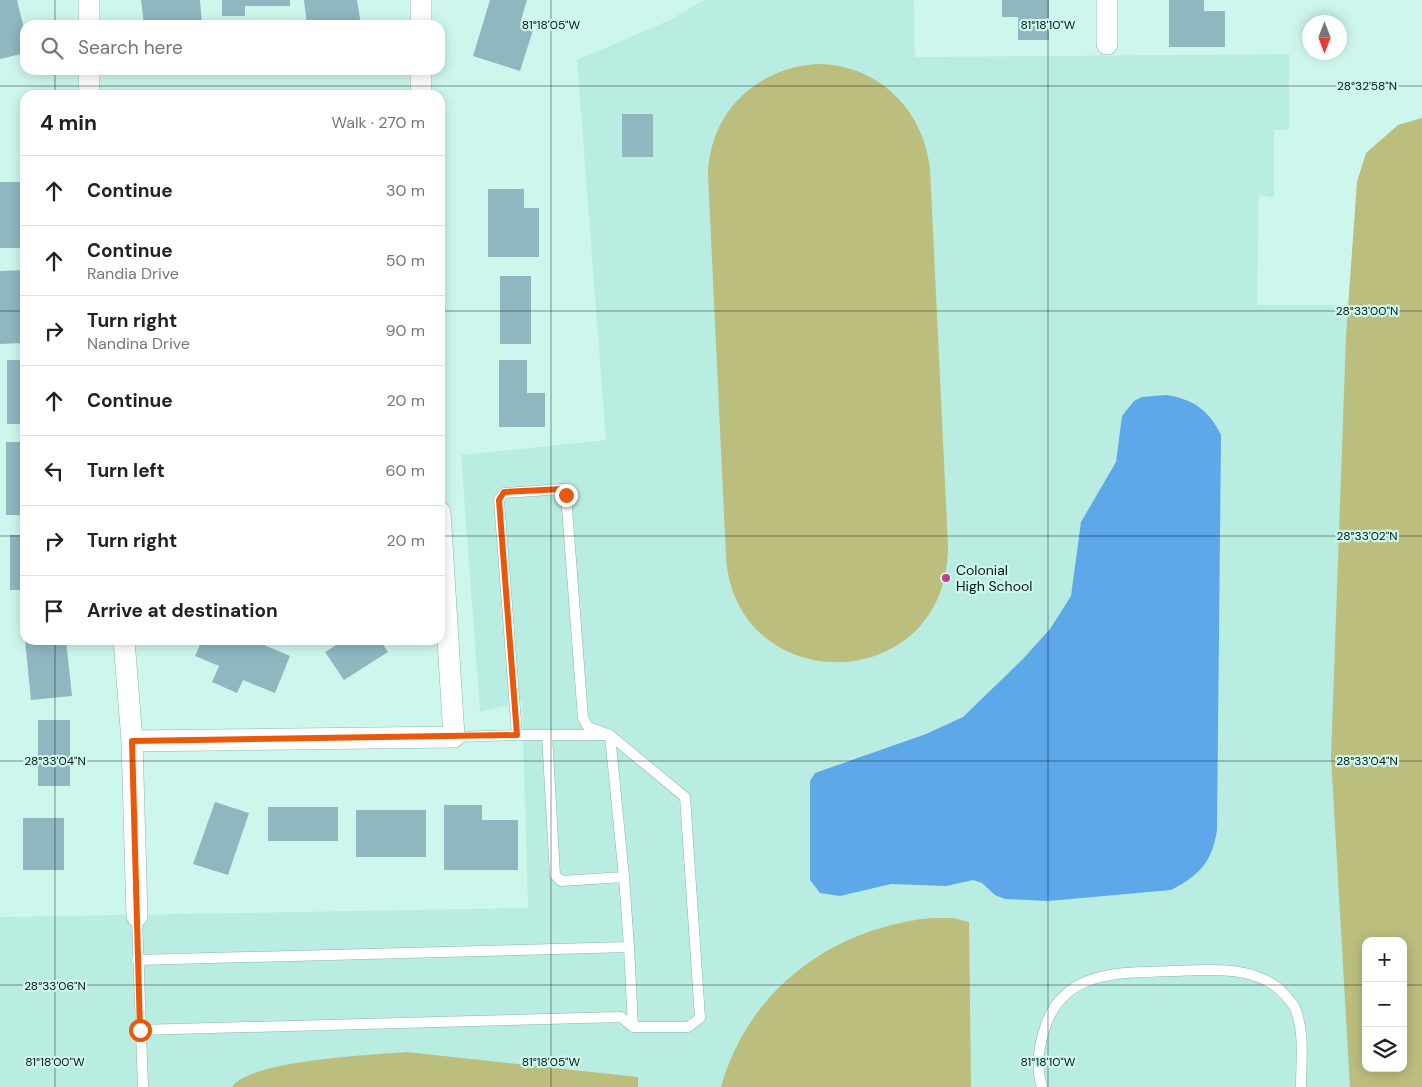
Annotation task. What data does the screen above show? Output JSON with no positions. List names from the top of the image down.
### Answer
{
  "places": ["Colonial High School"],
  "north": "bottom",
  "page": {
    "search": "Search here",
    "heading": ["4 min", "Walk · 270 m"],
    "list": [
      ["Continue", "30 m"],
      ["Continue", "Randia Drive", "50 m"],
      ["Turn right", "Nandina Drive", "90 m"],
      ["Continue", "20 m"],
      ["Turn left", "60 m"],
      ["Turn right", "20 m"],
      "Arrive at destination"
    ],
    "map_buttons": ["+", "−"]
  },
  "coordinates": [
    "81°18'05\"W",
    "81°18'10\"W",
    "28°32'58\"N",
    "28°33'00\"N",
    "28°33'02\"N",
    "28°33'04\"N",
    "28°33'06\"N",
    "81°18'00\"W"
  ]
}
